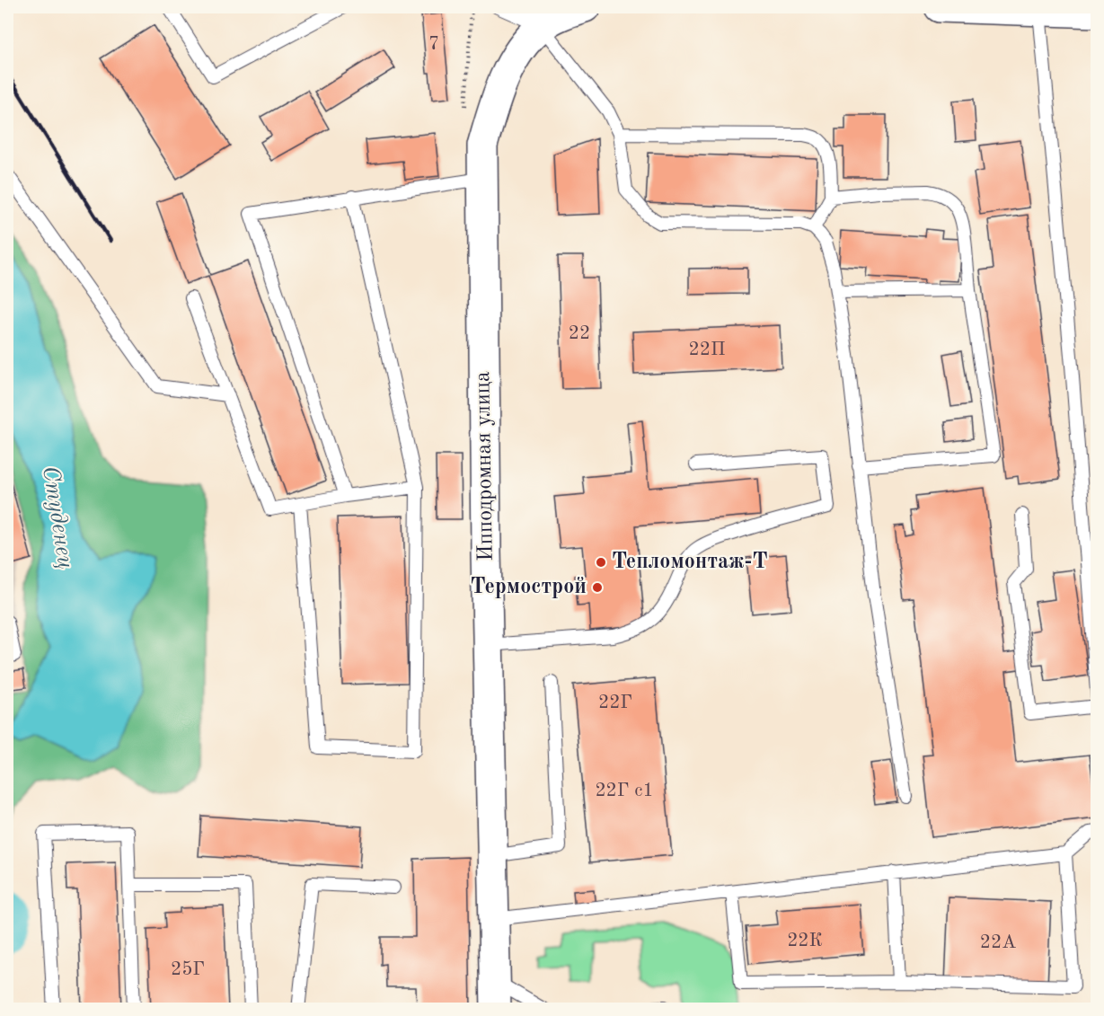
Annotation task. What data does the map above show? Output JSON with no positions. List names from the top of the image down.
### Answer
{
  "streets": {
    "main road": ["Ипподромная улица"]
  },
  "water": ["Студенец"],
  "places": ["Тепломонтаж-Т", "Термострой"],
  "house_numbers": [
    "7",
    "22",
    "22П",
    "22Г",
    "22Г с1",
    "22К",
    "22А",
    "25Г"
  ]
}
